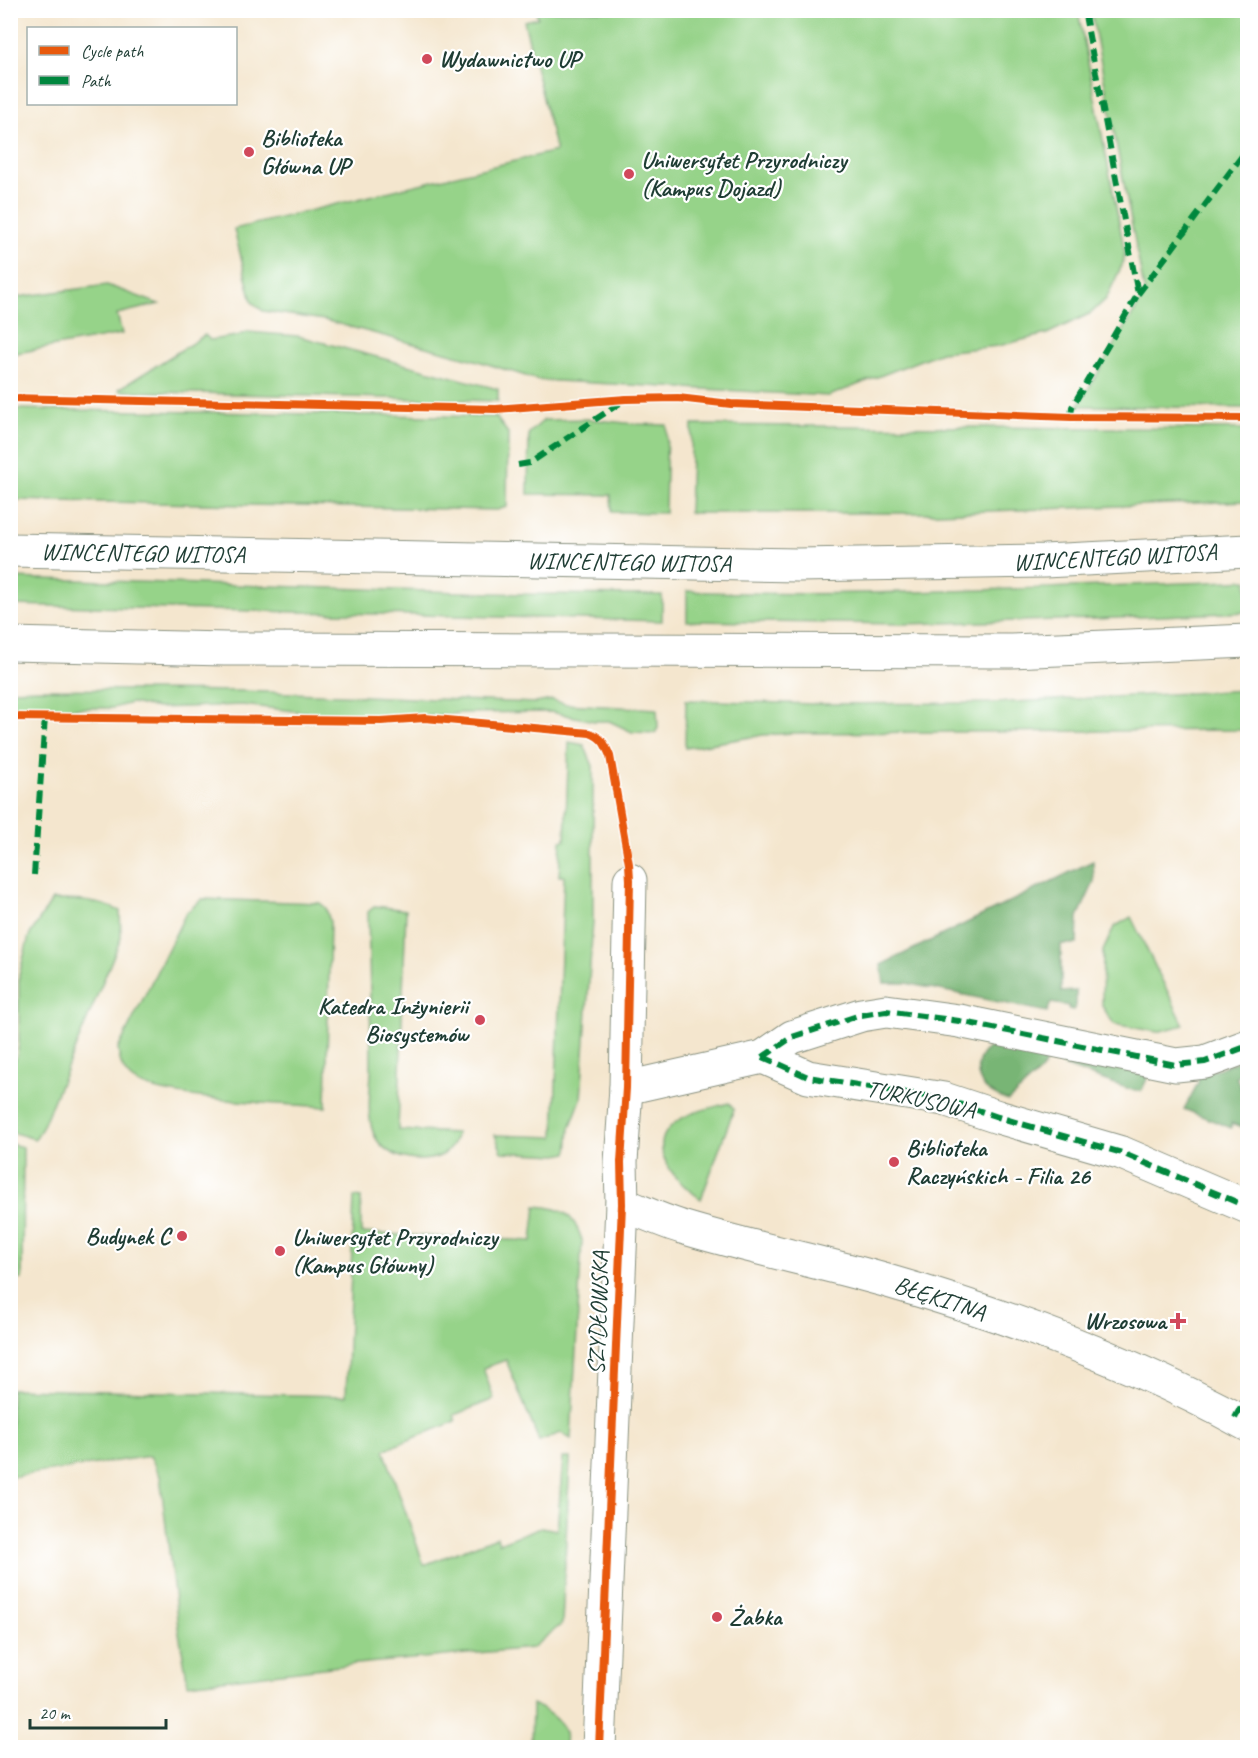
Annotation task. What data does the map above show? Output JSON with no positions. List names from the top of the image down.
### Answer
{
  "streets": {
    "main road": [
      "WINCENTEGO WITOSA",
      "TURKUSOWA",
      "BŁĘKITNA",
      "SZYDŁOWSKA"
    ]
  },
  "crossings": [
    ["BŁĘKITNA", "SZYDŁOWSKA"]
  ],
  "places": {
    "other": [
      "Wydawnictwo UP",
      "Biblioteka Główna UP",
      "Uniwersytet Przyrodniczy (Kampus Dojazd)",
      "Katedra Inżynierii Biosystemów",
      "Biblioteka Raczyńskich - Filia 26",
      "Budynek C",
      "Uniwersytet Przyrodniczy (Kampus Główny)",
      "Żabka"
    ],
    "health": ["Wrzosowa"]
  },
  "legend": ["Cycle path", "Path"],
  "scale_bar": "20 m"
}
